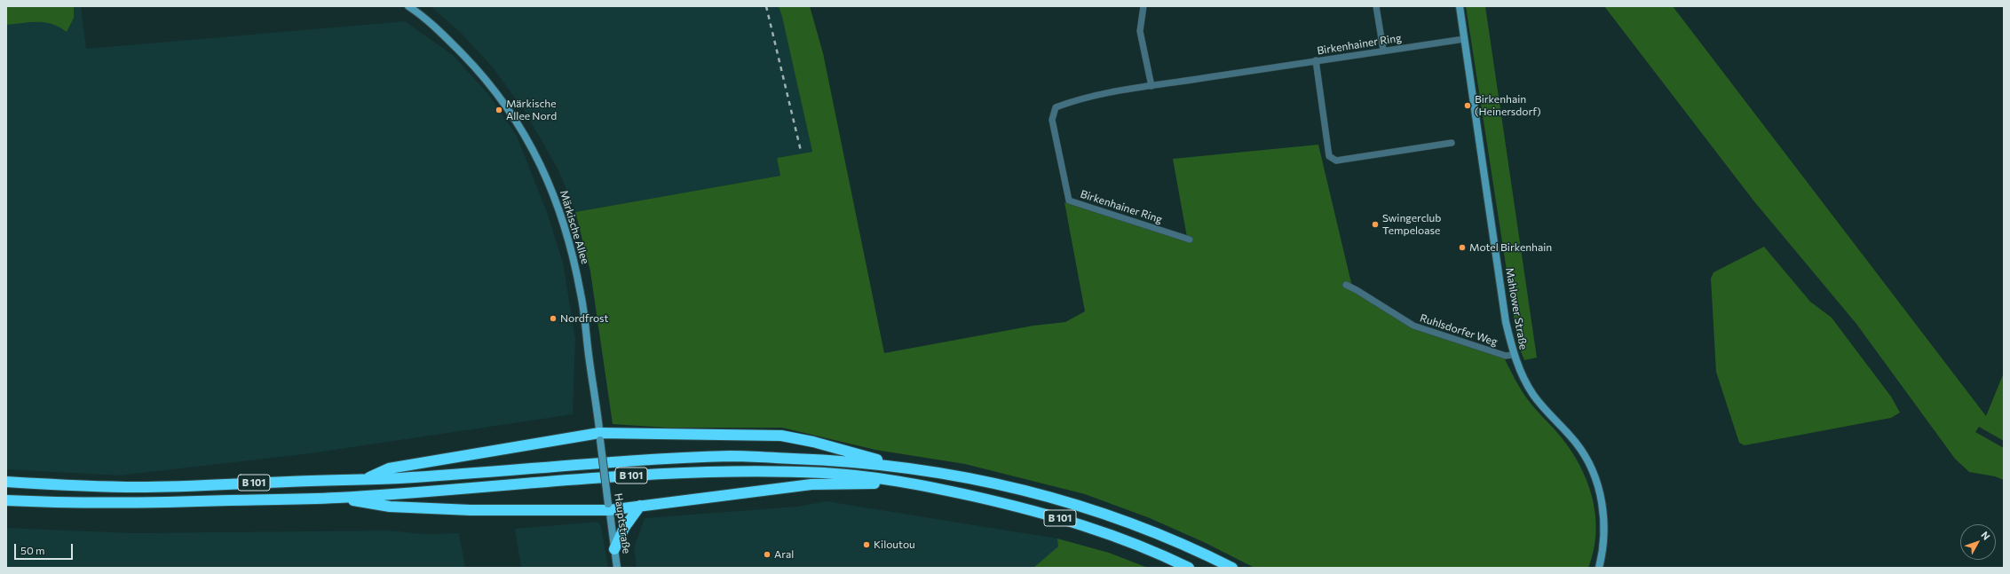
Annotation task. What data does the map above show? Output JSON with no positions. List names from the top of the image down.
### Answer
{
  "streets": {
    "highway": ["B 101"],
    "street": [
      "Birkenhainer Ring",
      "Märkische Allee",
      "Mahlower Straße",
      "Ruhlsdorfer Weg",
      "Hauptstraße"
    ]
  },
  "crossings": [
    ["Birkenhainer Ring", "Mahlower Straße"],
    ["Märkische Allee", "Hauptstraße"],
    ["Mahlower Straße", "Ruhlsdorfer Weg"]
  ],
  "places": [
    "Birkenhain (Heinersdorf)",
    "Märkische Allee Nord",
    "Swingerclub Tempeloase",
    "Motel Birkenhain",
    "Nordfrost",
    "Kiloutou",
    "Aral"
  ],
  "scale_bar": "50 m",
  "north": "top right"
}
